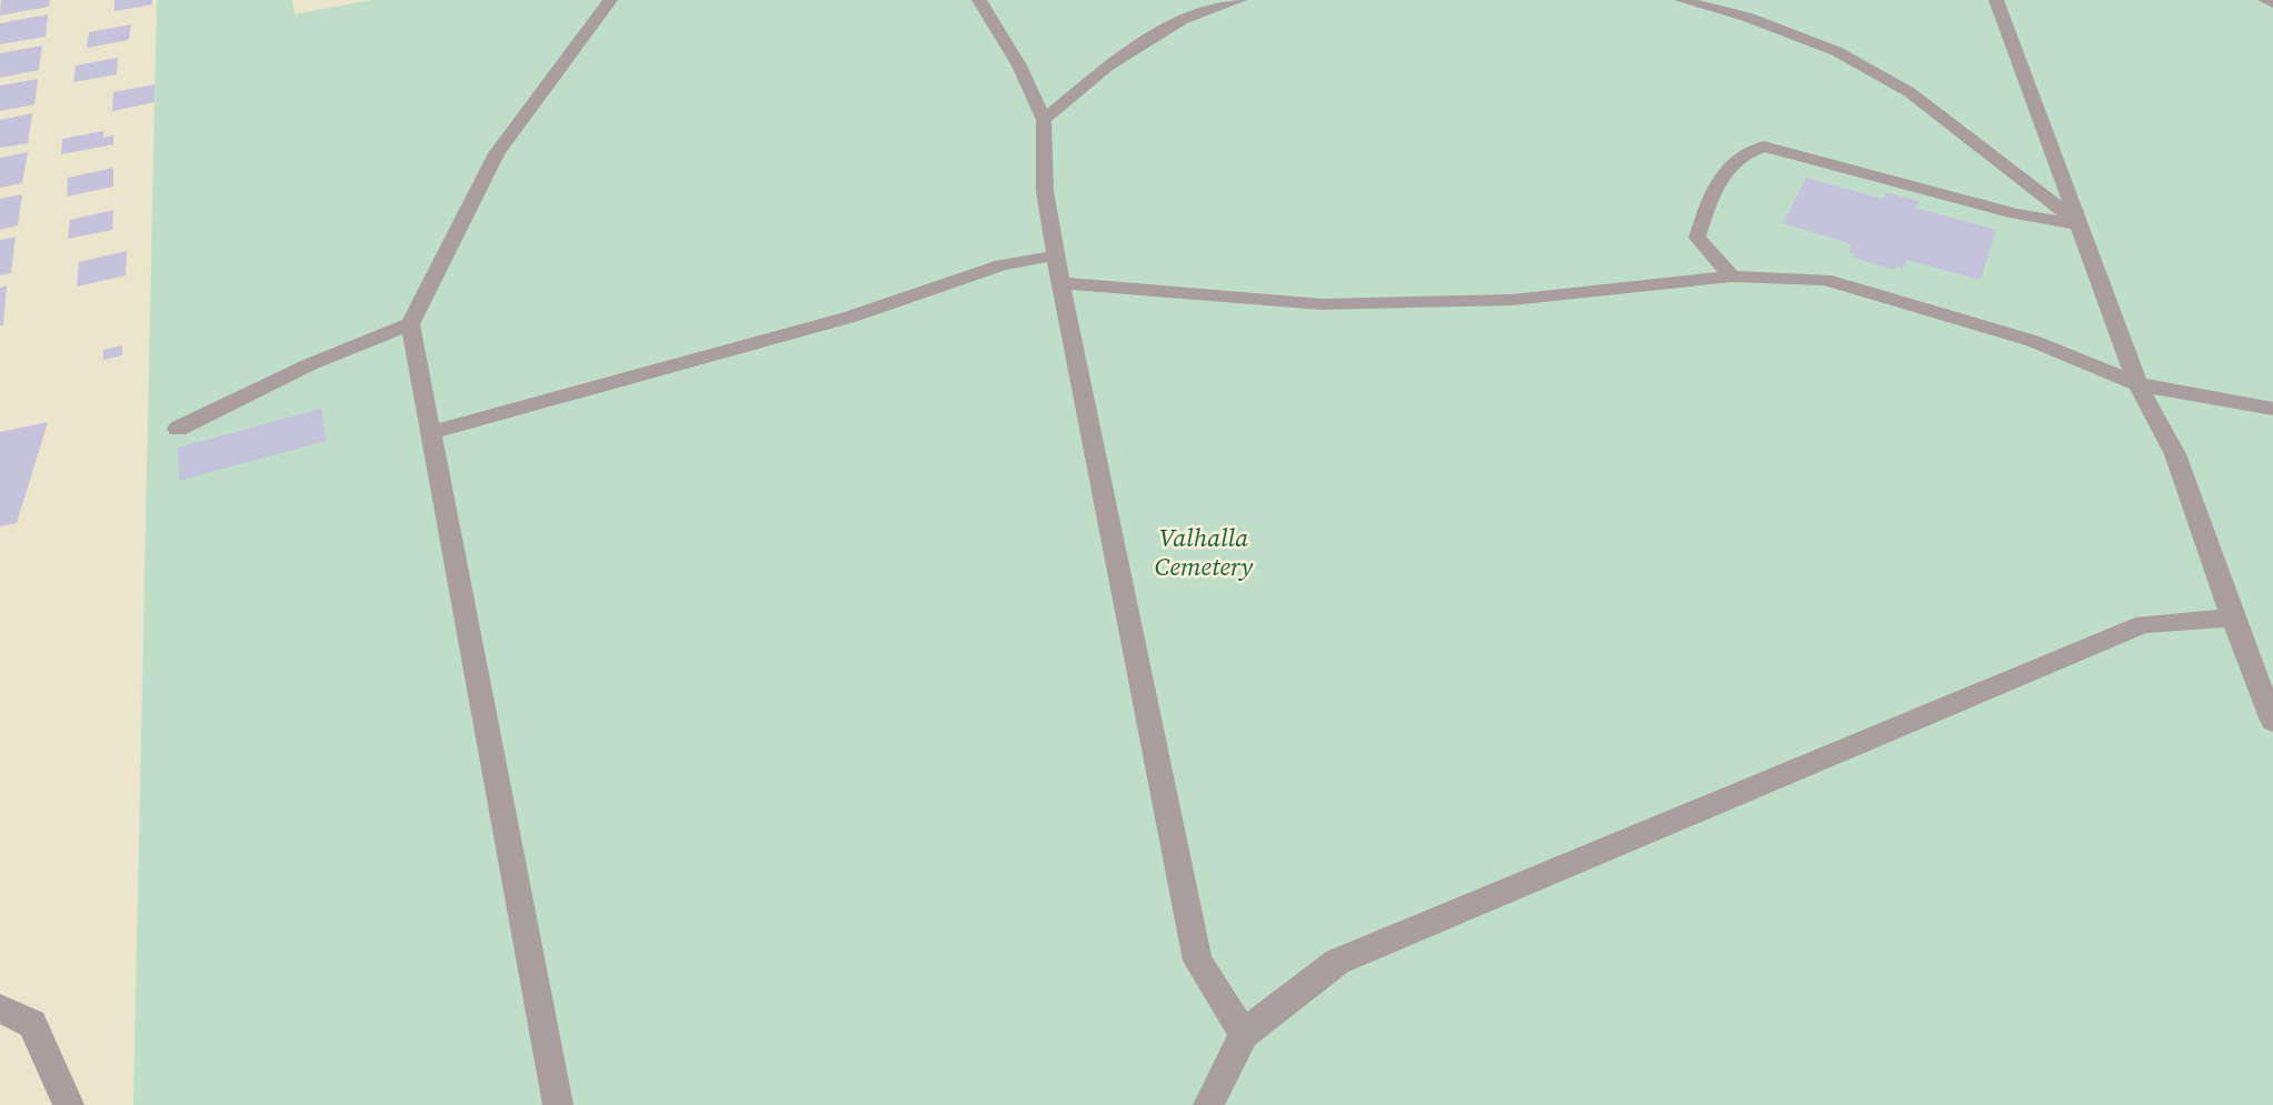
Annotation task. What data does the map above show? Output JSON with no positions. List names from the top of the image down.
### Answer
{
  "parks": ["Valhalla Cemetery"]
}
